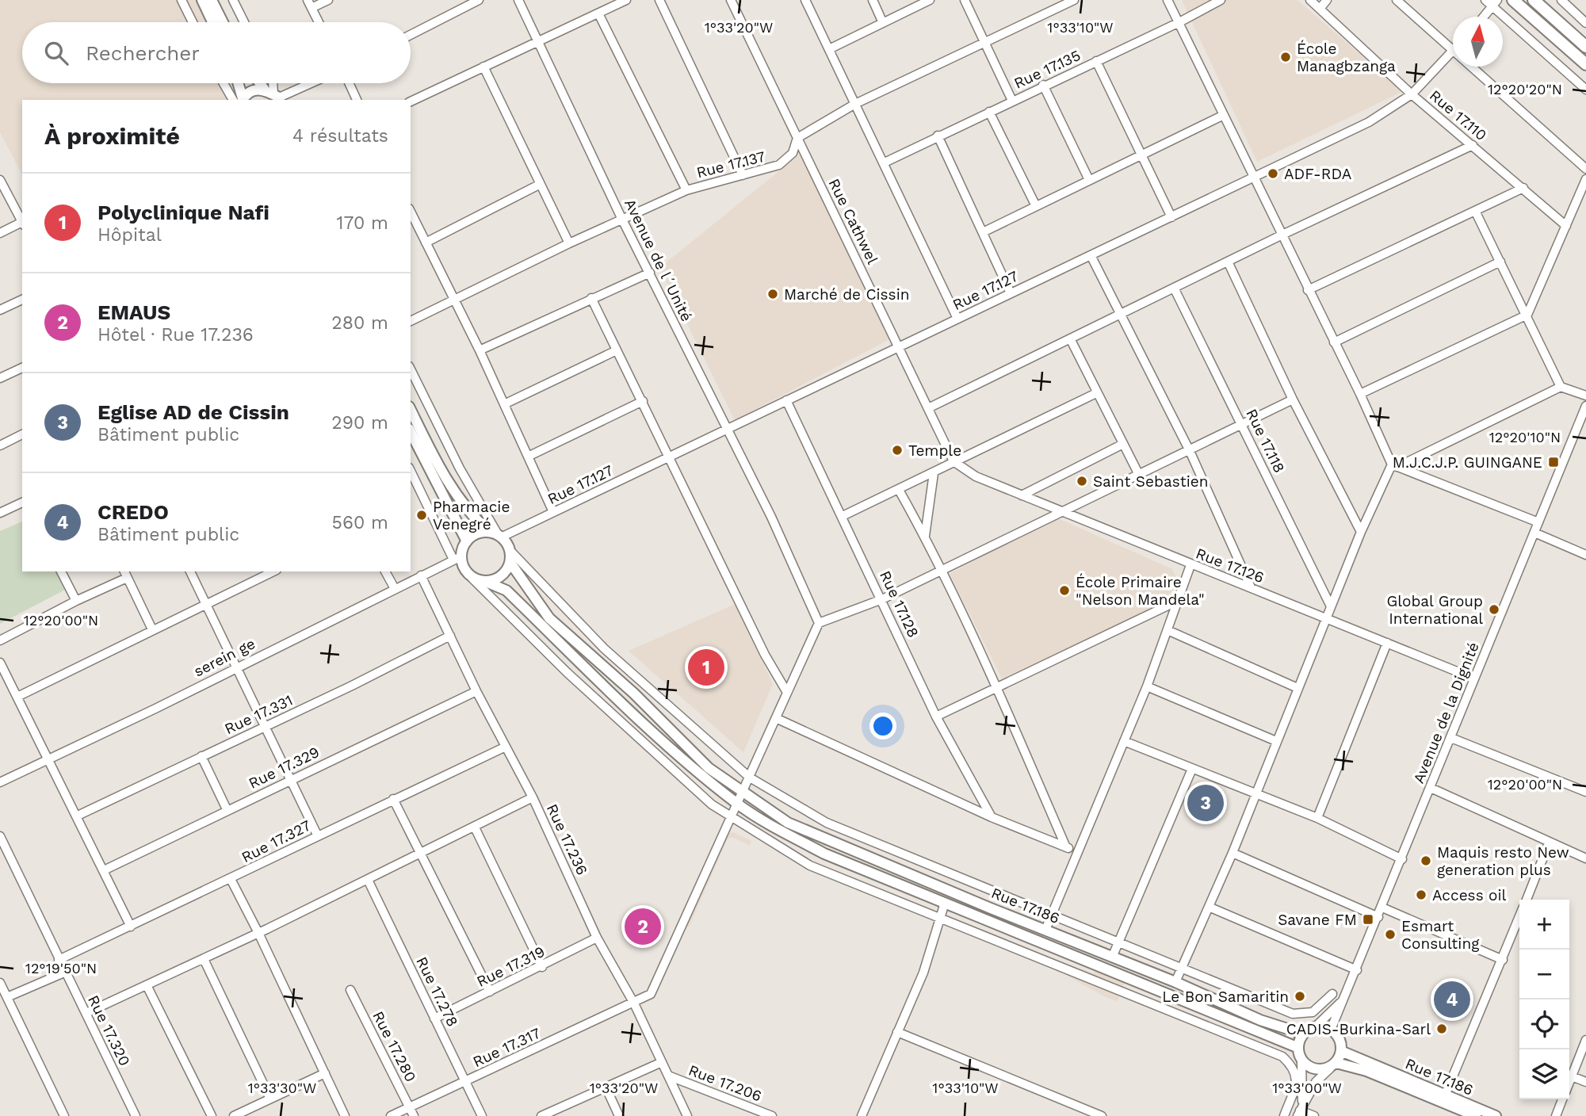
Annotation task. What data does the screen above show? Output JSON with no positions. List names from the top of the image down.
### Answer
{
  "streets": {
    "main road": ["Rue 17.186"],
    "street": [
      "Rue 17.135",
      "Rue 17.110",
      "Rue 17.137",
      "Rue Cathwel",
      "Avenue de l´Unité",
      "Rue 17.127",
      "Rue 17.118",
      "Rue 17.126",
      "Rue 17.128",
      "serein ge",
      "Avenue de la Dignité",
      "Rue 17.331",
      "Rue 17.329",
      "Rue 17.236",
      "Rue 17.327",
      "Rue 17.319",
      "Rue 17.278",
      "Rue 17.320",
      "Rue 17.280",
      "Rue 17.317",
      "Rue 17.206"
    ]
  },
  "crossings": [
    ["Rue 17.110", "Rue 17.127"],
    ["Rue 17.137", "Rue Cathwel"],
    ["Rue 17.137", "Avenue de l´Unité"],
    ["Rue Cathwel", "Rue 17.127"],
    ["Rue Cathwel", "Rue 17.126"],
    ["Avenue de l´Unité", "Rue 17.127"],
    ["Avenue de l´Unité", "Rue 17.317"],
    ["Rue 17.127", "Rue 17.128"],
    ["Rue 17.127", "serein ge"],
    ["Rue 17.127", "Rue 17.186"],
    ["Rue 17.126", "Avenue de la Dignité"],
    ["serein ge", "Rue 17.236"],
    ["serein ge", "Rue 17.186"],
    ["Avenue de la Dignité", "Rue 17.186"],
    ["Rue 17.331", "Rue 17.236"],
    ["Rue 17.329", "Rue 17.236"],
    ["Rue 17.236", "Rue 17.327"],
    ["Rue 17.236", "Rue 17.319"],
    ["Rue 17.236", "Rue 17.317"],
    ["Rue 17.236", "Rue 17.206"],
    ["Rue 17.327", "Rue 17.320"],
    ["Rue 17.186", "Rue 17.317"],
    ["Rue 17.319", "Rue 17.278"],
    ["Rue 17.278", "Rue 17.317"],
    ["Rue 17.280", "Rue 17.317"]
  ],
  "places": {
    "other": [
      "École Managbzanga",
      "ADF-RDA",
      "Marché de Cissin",
      "Temple",
      "Saint Sebastien",
      "Pharmacie Venegré",
      "École Primaire \"Nelson Mandela\"",
      "Global Group International",
      "Maquis resto New generation plus",
      "Access oil",
      "Esmart Consulting",
      "Le Bon Samaritin",
      "CADIS-Burkina-Sarl"
    ],
    "transit": ["M.J.C.J.P. GUINGANE", "Savane FM"]
  },
  "north": "top",
  "page": {
    "search": "Rechercher",
    "heading": ["À proximité", "4 résultats"],
    "list": [
      {
        "mark": "1",
        "name": "Polyclinique Nafi",
        "note": "Hôpital",
        "value": "170 m"
      },
      {
        "mark": "2",
        "name": "EMAUS",
        "note": "Hôtel · Rue 17.236",
        "value": "280 m"
      },
      {
        "mark": "3",
        "name": "Eglise AD de Cissin",
        "note": "Bâtiment public",
        "value": "290 m"
      },
      {
        "mark": "4",
        "name": "CREDO",
        "note": "Bâtiment public",
        "value": "560 m"
      }
    ],
    "pins": [
      "1",
      "3",
      "2",
      "4"
    ],
    "map_buttons": ["+", "−"]
  },
  "coordinates": [
    "1°33'20\"W",
    "1°33'10\"W",
    "12°20'20\"N",
    "12°20'10\"N",
    "12°20'00\"N",
    "12°19'50\"N",
    "1°33'30\"W",
    "1°33'00\"W"
  ]
}
